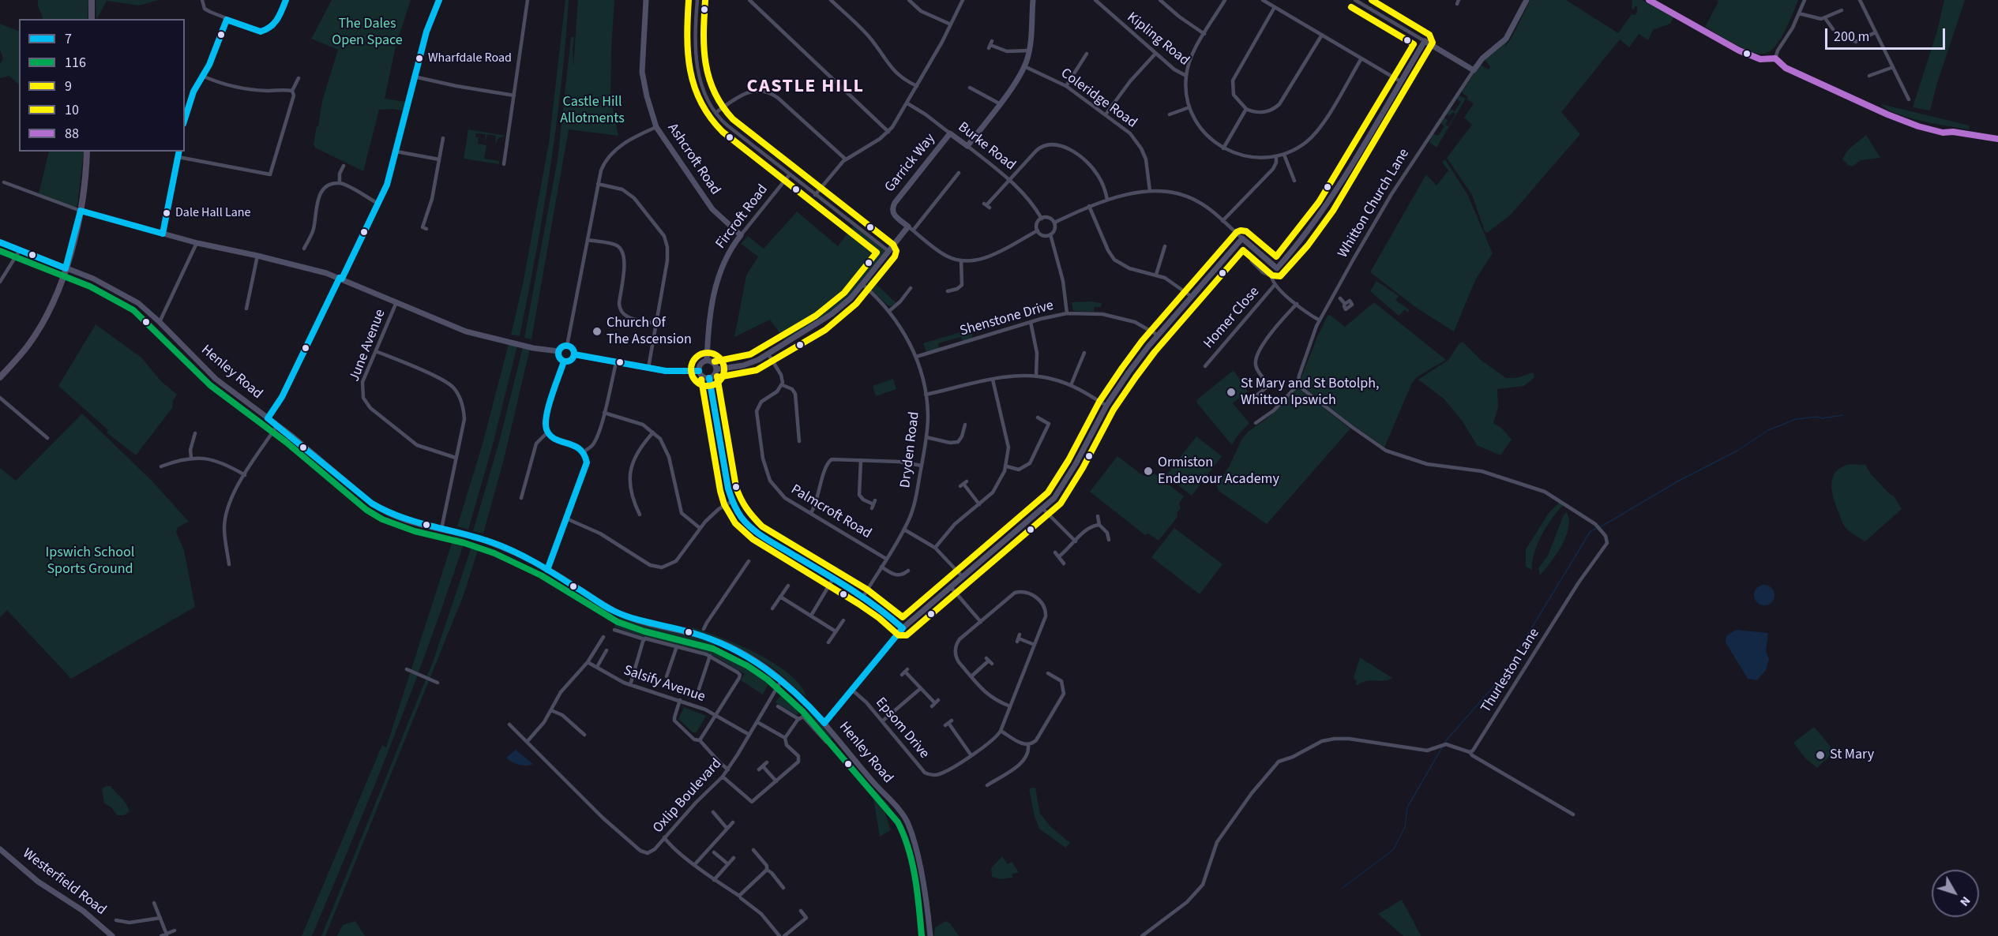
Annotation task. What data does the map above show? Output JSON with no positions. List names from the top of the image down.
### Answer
{
  "streets": {
    "street": [
      "Kipling Road",
      "Coleridge Road",
      "Burke Road",
      "Ashcroft Road",
      "Garrick Way",
      "Whitton Church Lane",
      "Fircroft Road",
      "Homer Close",
      "Shenstone Drive",
      "June Avenue",
      "Henley Road",
      "Dryden Road",
      "Palmcroft Road",
      "Thurleston Lane",
      "Salsify Avenue",
      "Epsom Drive",
      "Oxlip Boulevard",
      "Westerfield Road"
    ]
  },
  "crossings": [
    ["Burke Road", "Garrick Way"],
    ["Ashcroft Road", "Fircroft Road"],
    ["Whitton Church Lane", "Thurleston Lane"],
    ["Shenstone Drive", "Dryden Road"],
    ["Henley Road", "Oxlip Boulevard"],
    ["Dryden Road", "Palmcroft Road"],
    ["Salsify Avenue", "Oxlip Boulevard"]
  ],
  "districts": ["CASTLE HILL"],
  "parks": ["The Dales Open Space", "Castle Hill Allotments", "Ipswich School Sports Ground"],
  "places": [
    "Wharfdale Road",
    "Dale Hall Lane",
    "Church Of The Ascension",
    "St Mary and St Botolph, Whitton Ipswich",
    "Ormiston Endeavour Academy",
    "St Mary"
  ],
  "lines": [
    "transit line 7",
    "transit line 9",
    "transit line 88",
    "transit line 10",
    "transit line 116"
  ],
  "legend": [
    "7",
    "116",
    "9",
    "10",
    "88"
  ],
  "scale_bar": "200 m",
  "north": "bottom right"
}
